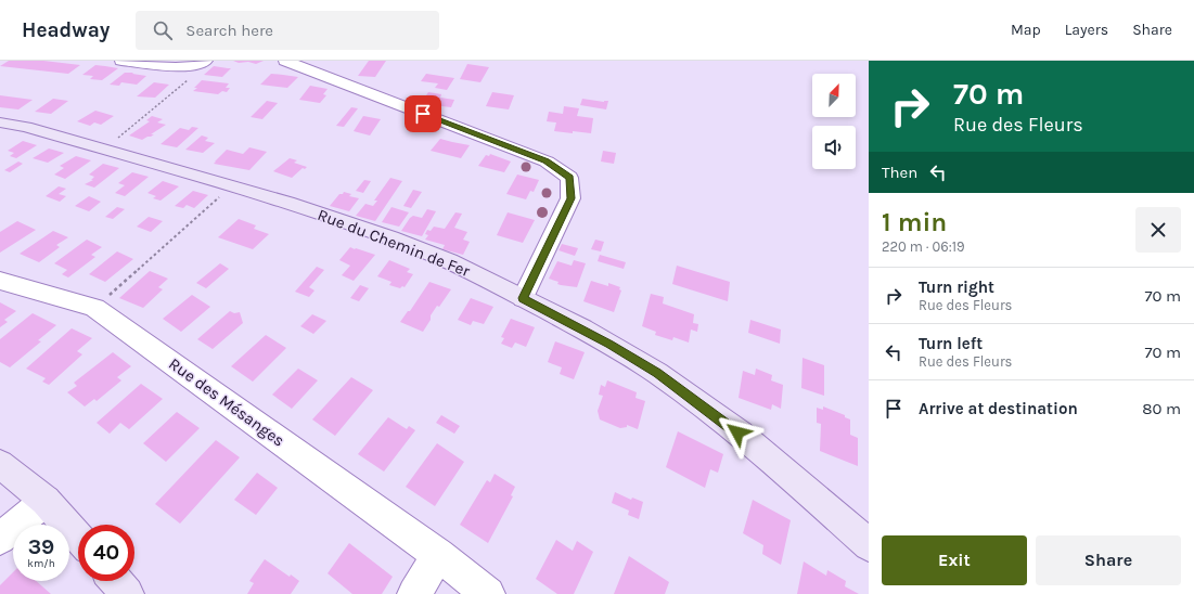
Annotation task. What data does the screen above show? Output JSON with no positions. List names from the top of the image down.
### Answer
{
  "streets": {
    "street": ["Rue du Chemin de Fer", "Rue des Mésanges"]
  },
  "north": "top right",
  "page": {
    "header": "Headway",
    "search": "Search here",
    "nav": ["Map", "Layers", "Share"],
    "turn": ["70 m", "Rue des Fleurs"],
    "then": "Then",
    "heading": ["1 min", "220 m · 06:19"],
    "list": [
      {
        "name": "Turn right",
        "note": "Rue des Fleurs",
        "value": "70 m"
      },
      {
        "name": "Turn left",
        "note": "Rue des Fleurs",
        "value": "70 m"
      },
      {
        "name": "Arrive at destination",
        "value": "80 m"
      }
    ],
    "speed": "39 km/h",
    "limit": "40",
    "buttons": ["Exit", "Share"]
  }
}
